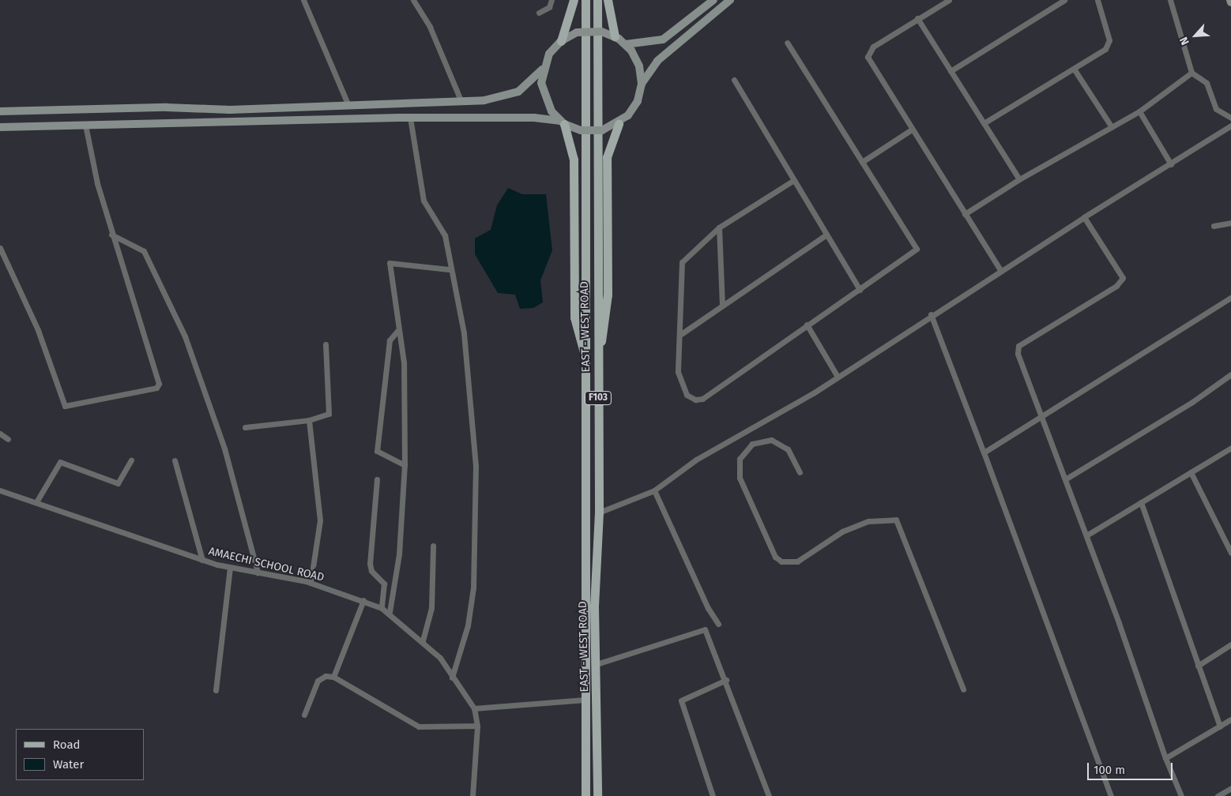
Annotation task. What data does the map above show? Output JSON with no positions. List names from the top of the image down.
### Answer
{
  "streets": {
    "main road": ["EAST - WEST ROAD", "F103"],
    "street": ["AMAECHI SCHOOL ROAD"]
  },
  "legend": ["Road", "Water"],
  "scale_bar": "100 m",
  "north": "bottom left"
}
